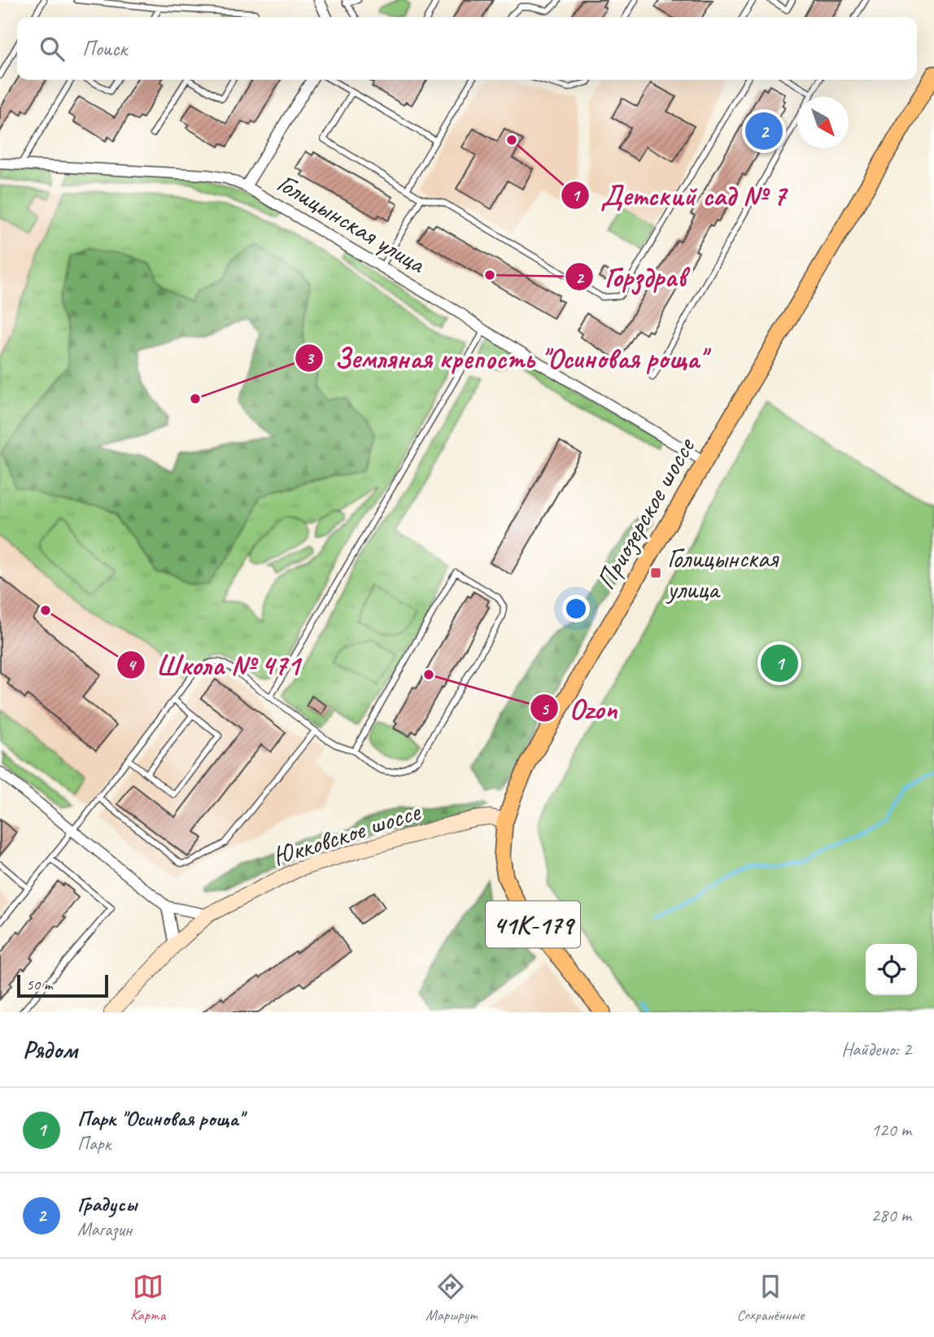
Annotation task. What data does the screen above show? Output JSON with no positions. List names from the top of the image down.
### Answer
{
  "streets": {
    "main road": ["Приозерское шоссе", "Юкковское шоссе", "41К-179"],
    "street": ["Голицынская улица"]
  },
  "crossings": [
    ["Голицынская улица", "Приозерское шоссе"],
    ["Приозерское шоссе", "Юкковское шоссе"]
  ],
  "places": {
    "other": [
      "Детский сад № 7",
      "Горздрав",
      "Земляная крепость \"Осиновая роща\"",
      "Школа № 471",
      "Ozon"
    ],
    "transit": ["Голицынская улица"]
  },
  "scale_bar": "50 m",
  "north": "bottom right",
  "page": {
    "search": "Поиск",
    "pins": ["2", "1"],
    "scale": "50 m",
    "heading": ["Рядом", "Найдено: 2"],
    "list": [
      {
        "mark": "1",
        "name": "Парк \"Осиновая роща\"",
        "note": "Парк",
        "value": "120 m"
      },
      {
        "mark": "2",
        "name": "Градусы",
        "note": "Магазин",
        "value": "280 m"
      }
    ],
    "nav": ["Карта", "Маршрут", "Сохранённые"]
  }
}
